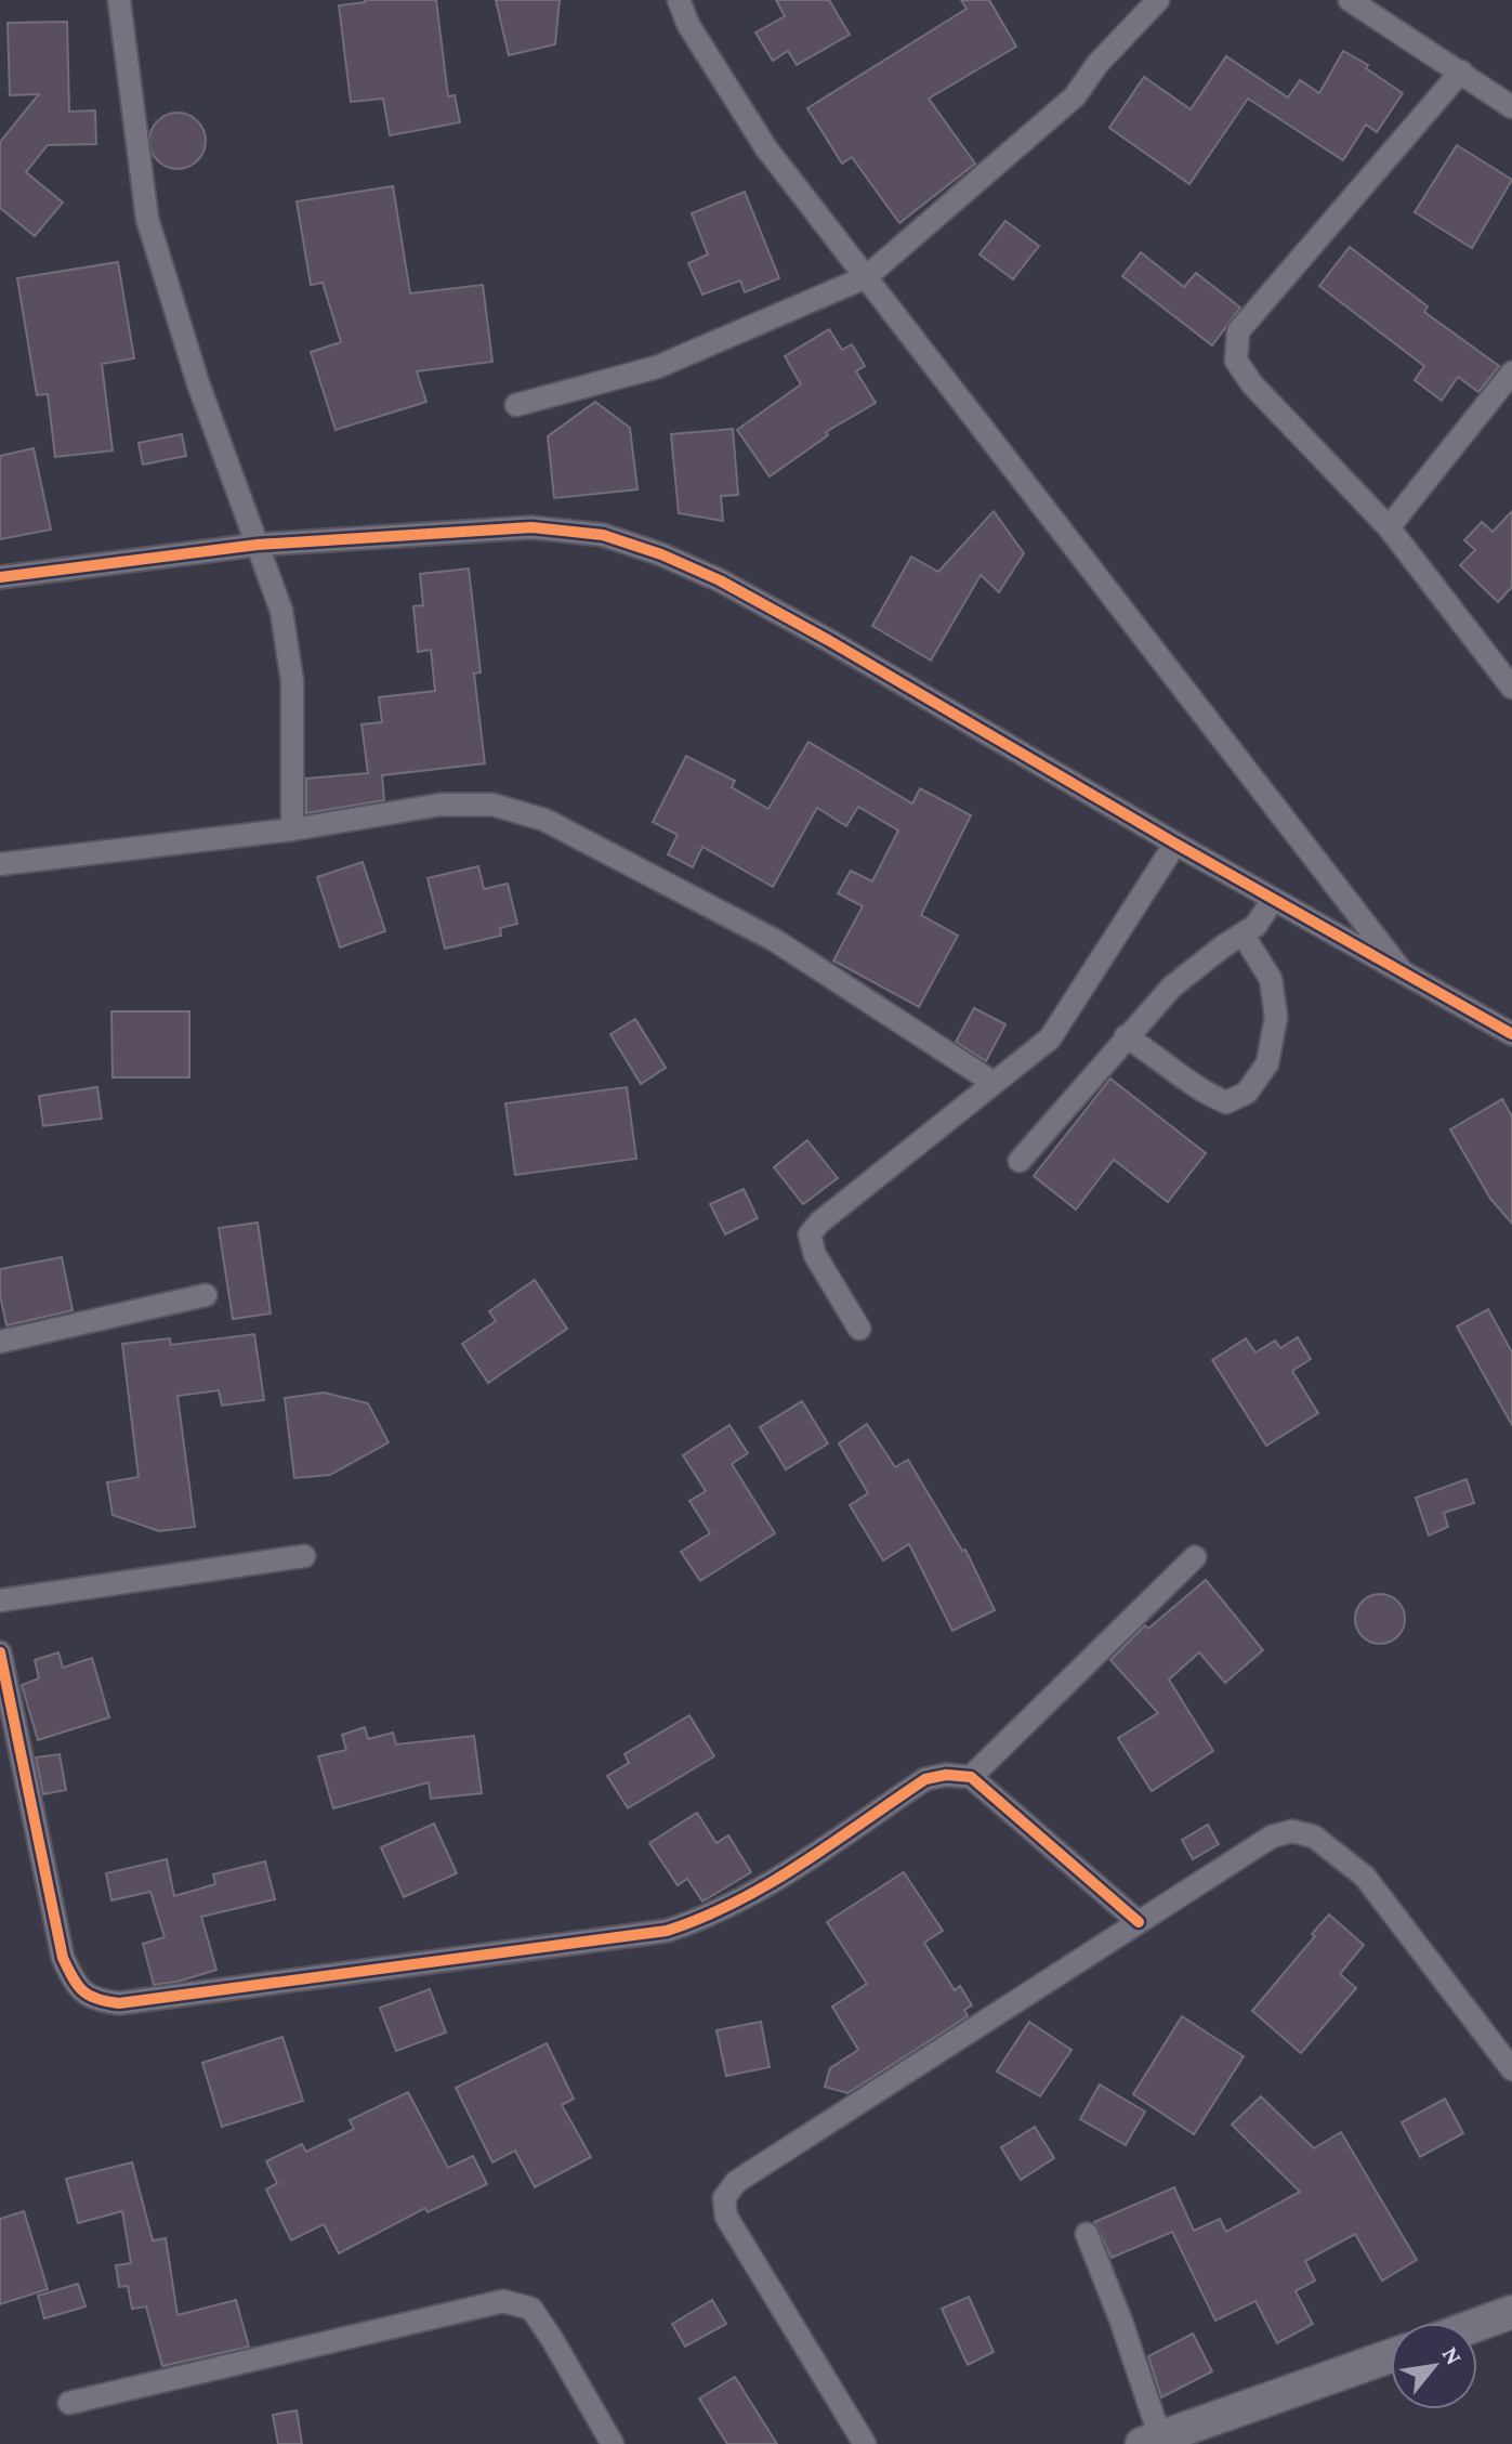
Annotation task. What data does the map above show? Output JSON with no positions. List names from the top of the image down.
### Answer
{
  "north": "top right"
}
